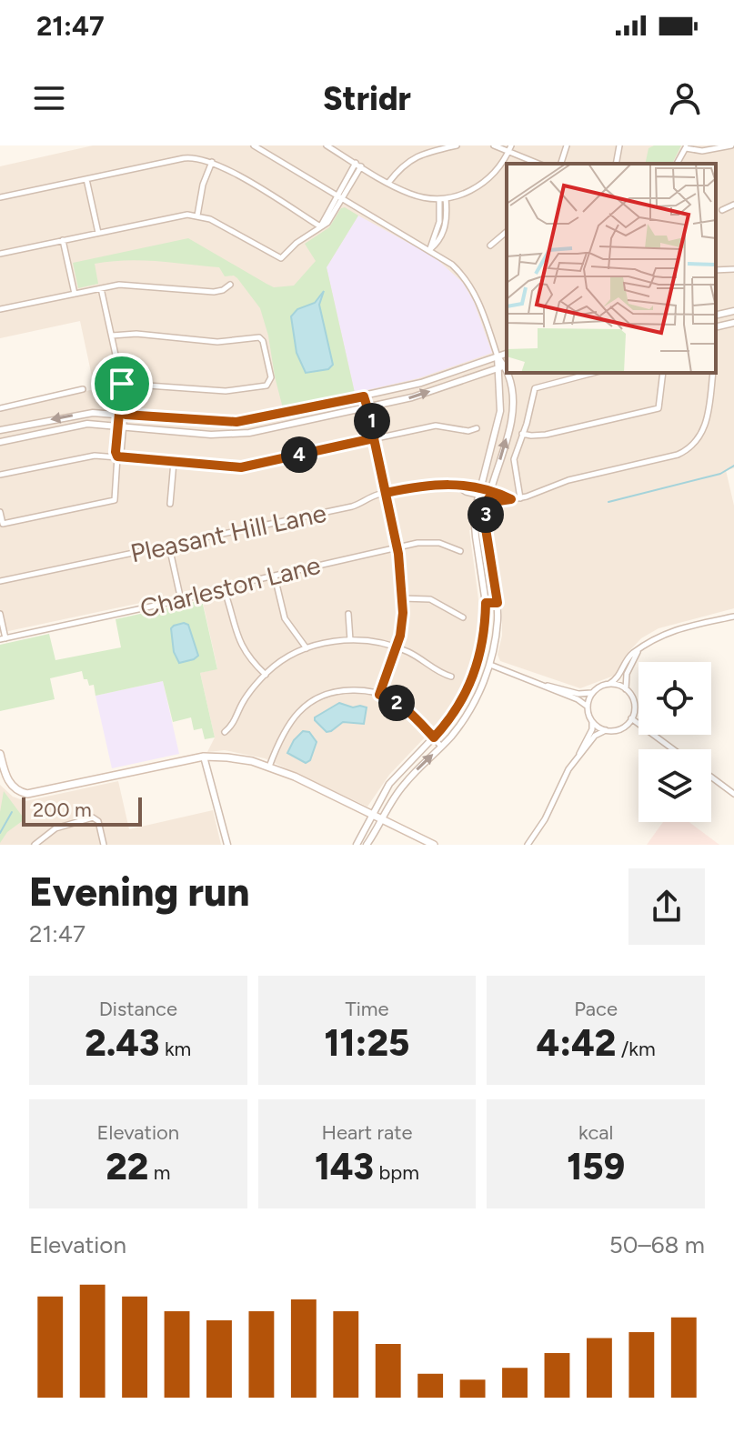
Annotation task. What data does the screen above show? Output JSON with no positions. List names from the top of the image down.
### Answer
{
  "streets": {
    "street": ["Pleasant Hill Lane", "Charleston Lane"]
  },
  "scale_bar": "200 m",
  "page": {
    "status": "21:47",
    "header": "Stridr",
    "pins": [
      "1",
      "4",
      "3",
      "2"
    ],
    "scale": "200 m",
    "heading": ["Evening run", "21:47"],
    "stats": [
      ["Distance", "2.43 km"],
      ["Time", "11:25"],
      ["Pace", "4:42 /km"],
      ["Elevation", "22 m"],
      ["Heart rate", "143 bpm"],
      ["kcal", "159"]
    ],
    "chart": ["Elevation", "50–68 m"]
  }
}
